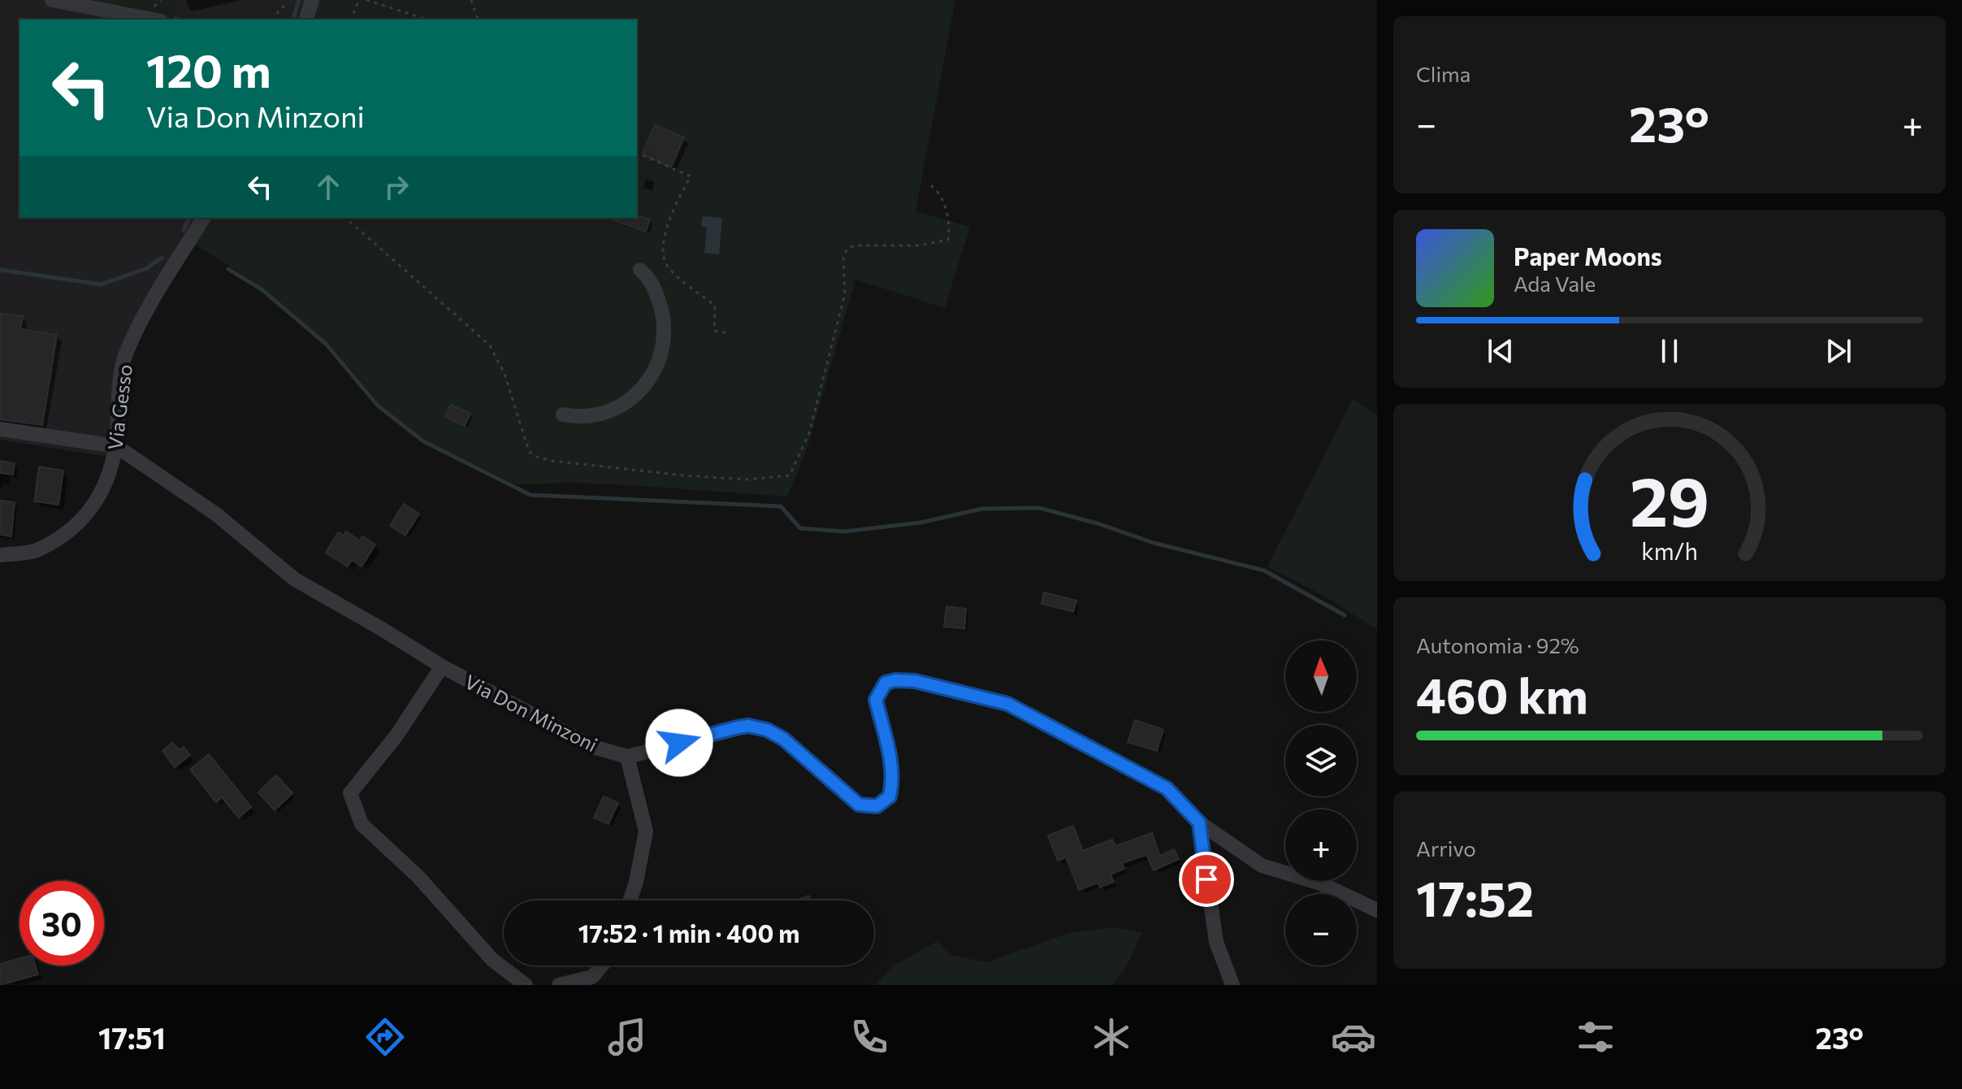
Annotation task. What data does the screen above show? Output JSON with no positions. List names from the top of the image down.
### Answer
{
  "streets": {
    "street": ["Via Gesso", "Via Don Minzoni"]
  },
  "crossings": [
    ["Via Gesso", "Via Don Minzoni"]
  ],
  "north": "top",
  "page": {
    "tile": [
      "Clima",
      ["Autonomia · 92%", "460 km"],
      ["Arrivo", "17:52"]
    ],
    "turn": ["120 m", "Via Don Minzoni"],
    "heat": ["−", "23°", "+"],
    "song": ["Paper Moons", "Ada Vale"],
    "map_buttons": ["+", "−"],
    "limit": "30",
    "trip": "17:52 · 1 min · 400 m",
    "tabs": ["17:51", "23°"],
    "gauge": ["29", "km/h"]
  }
}
